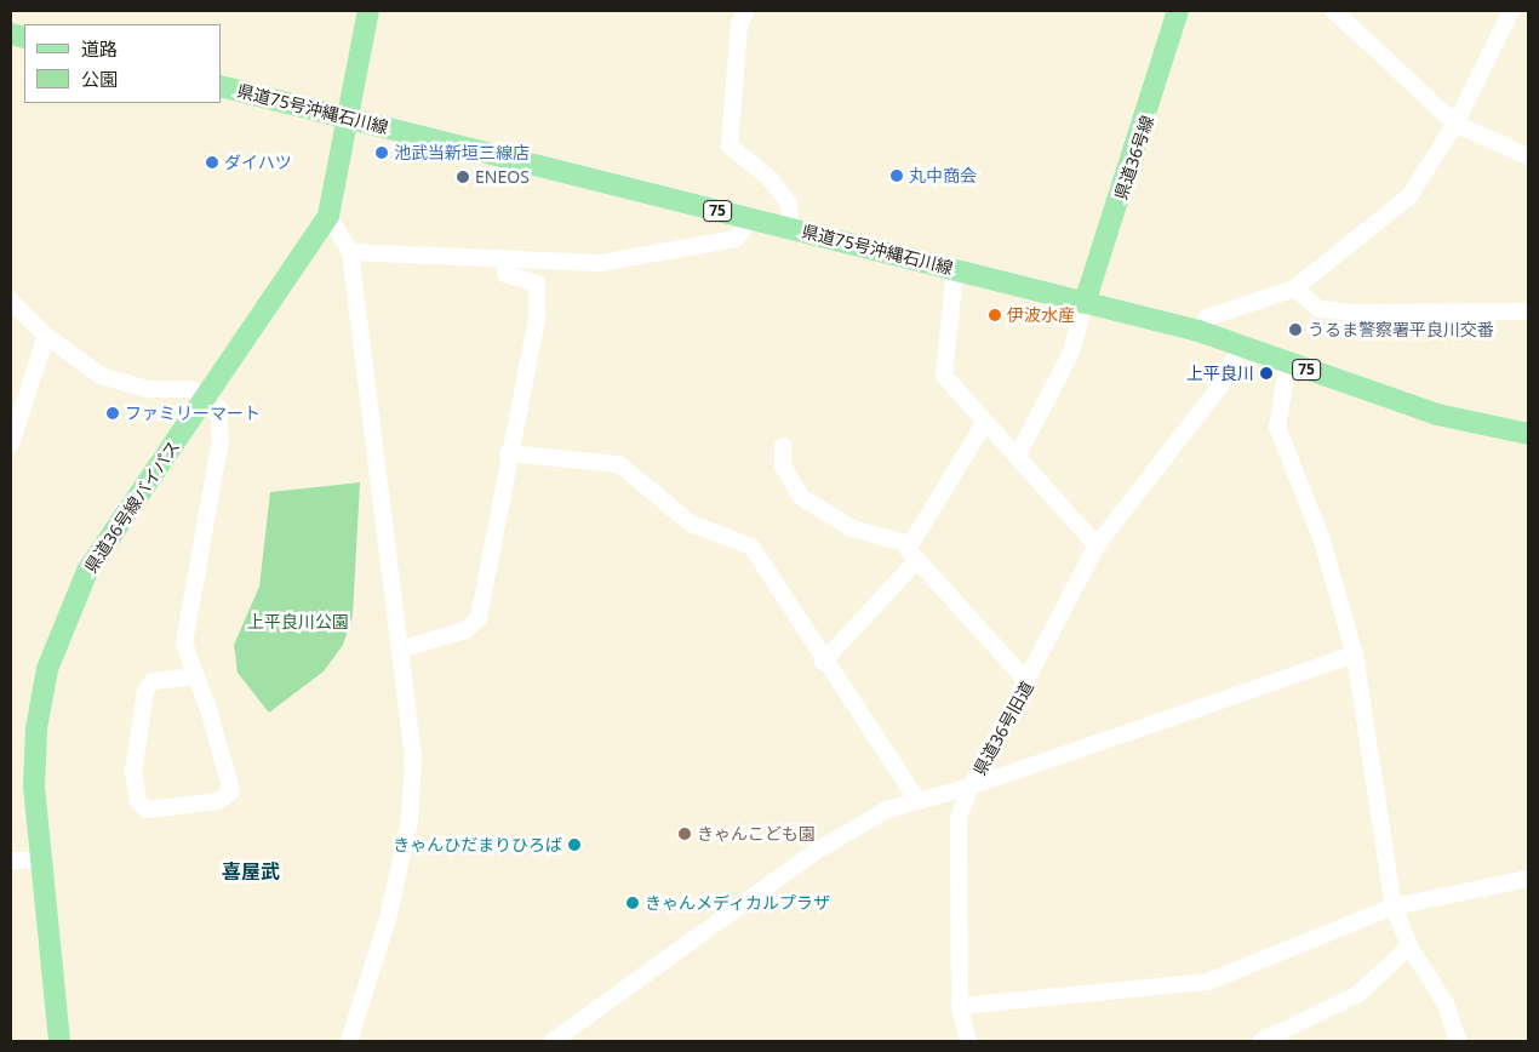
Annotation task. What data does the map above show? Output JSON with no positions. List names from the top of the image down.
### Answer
{
  "streets": {
    "main road": [
      "県道75号沖縄石川線",
      "県道36号線",
      "75",
      "県道36号線バイパス"
    ],
    "street": ["県道36号旧道"]
  },
  "crossings": [
    ["県道75号沖縄石川線", "県道36号線"],
    ["県道75号沖縄石川線", "県道36号線バイパス"],
    ["県道75号沖縄石川線", "県道36号旧道"]
  ],
  "districts": ["喜屋武"],
  "parks": ["上平良川公園"],
  "places": [
    "池武当新垣三線店",
    "ダイハツ",
    "丸中商会",
    "ENEOS",
    "伊波水産",
    "うるま警察署平良川交番",
    "上平良川",
    "ファミリーマート",
    "きゃんこども園",
    "きゃんひだまりひろば",
    "きゃんメディカルプラザ"
  ],
  "legend": ["道路", "公園"]
}
